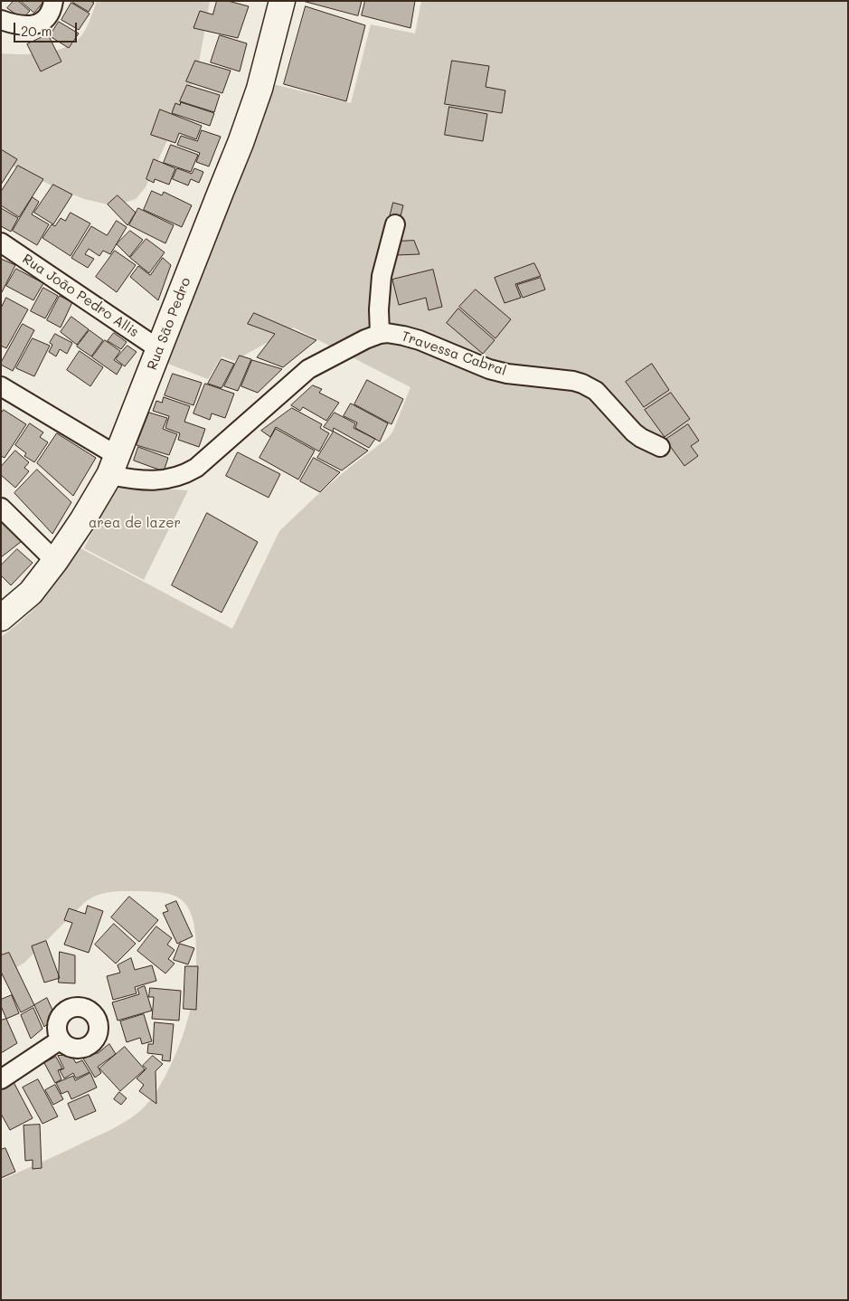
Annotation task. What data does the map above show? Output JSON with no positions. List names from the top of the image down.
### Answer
{
  "streets": {
    "street": ["Rua João Pedro Allis", "Rua São Pedro", "Travessa Cabral"]
  },
  "crossings": [
    ["Rua João Pedro Allis", "Rua São Pedro"],
    ["Rua São Pedro", "Travessa Cabral"]
  ],
  "parks": ["area de lazer"],
  "scale_bar": "20 m"
}
